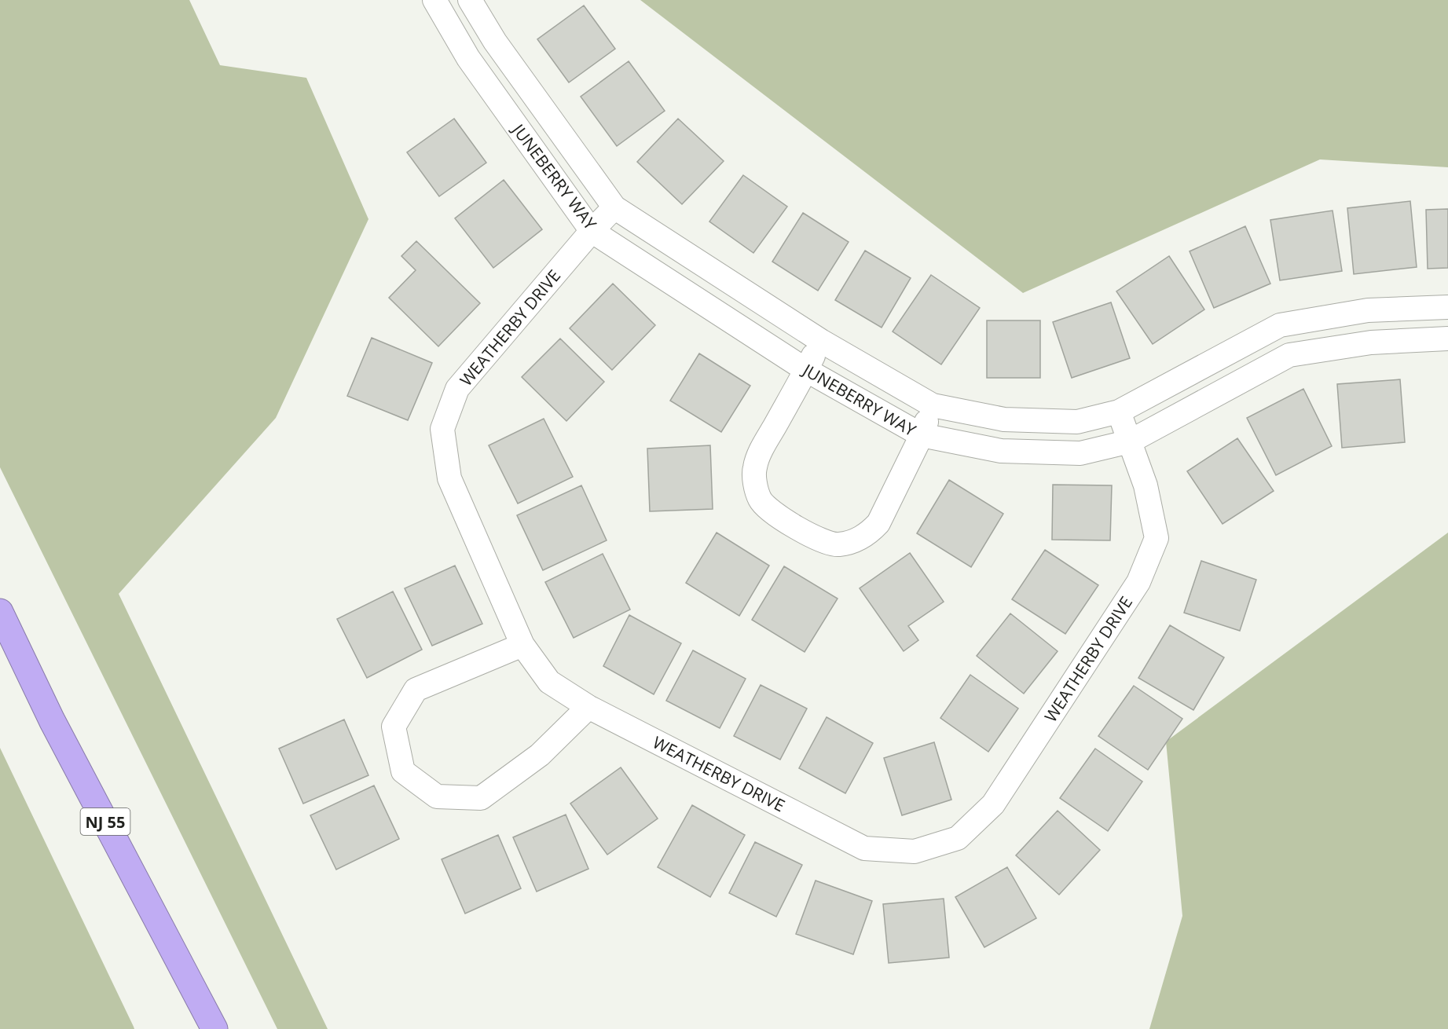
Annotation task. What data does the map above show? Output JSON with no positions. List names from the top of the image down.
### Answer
{
  "streets": {
    "highway": ["NJ 55"],
    "street": ["JUNEBERRY WAY", "WEATHERBY DRIVE"]
  },
  "crossings": [
    ["JUNEBERRY WAY", "WEATHERBY DRIVE"]
  ]
}
